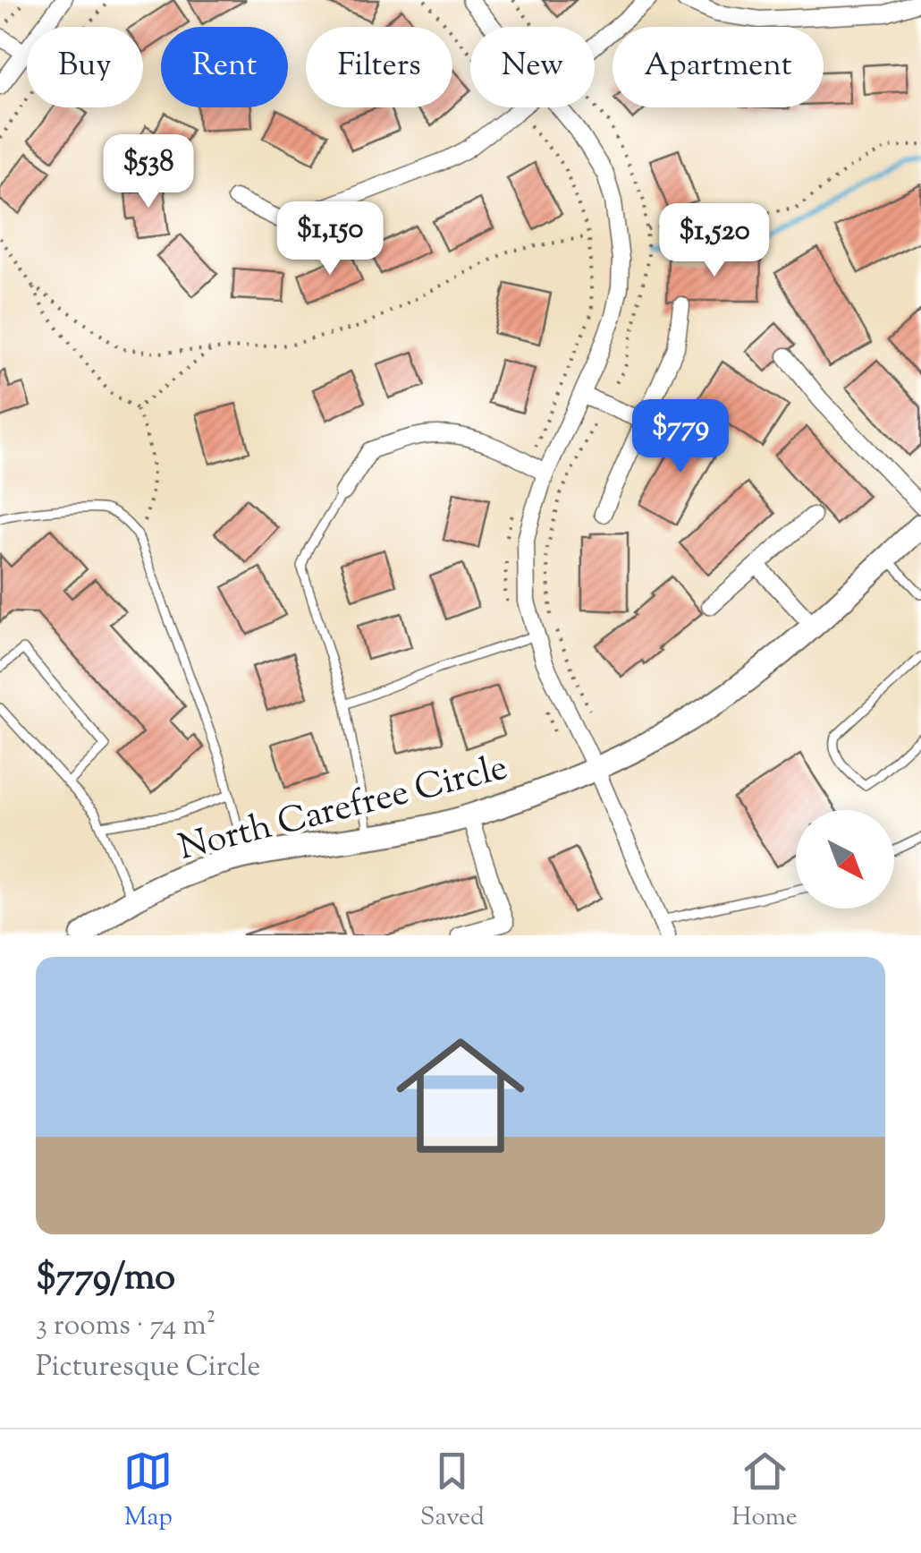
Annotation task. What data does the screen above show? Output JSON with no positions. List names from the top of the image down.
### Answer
{
  "streets": {
    "main road": ["North Carefree Circle"]
  },
  "north": "bottom right",
  "page": {
    "chip": [
      "Buy",
      "Rent",
      "Filters",
      "New",
      "Apartment"
    ],
    "price": [
      "$538",
      "$1,150",
      "$1,520",
      "$779"
    ],
    "list": [
      {
        "name": "$779/mo",
        "note": "3 rooms · 74 m² · Picturesque Circle"
      }
    ],
    "tabs": ["Map", "Saved", "Home"]
  }
}
